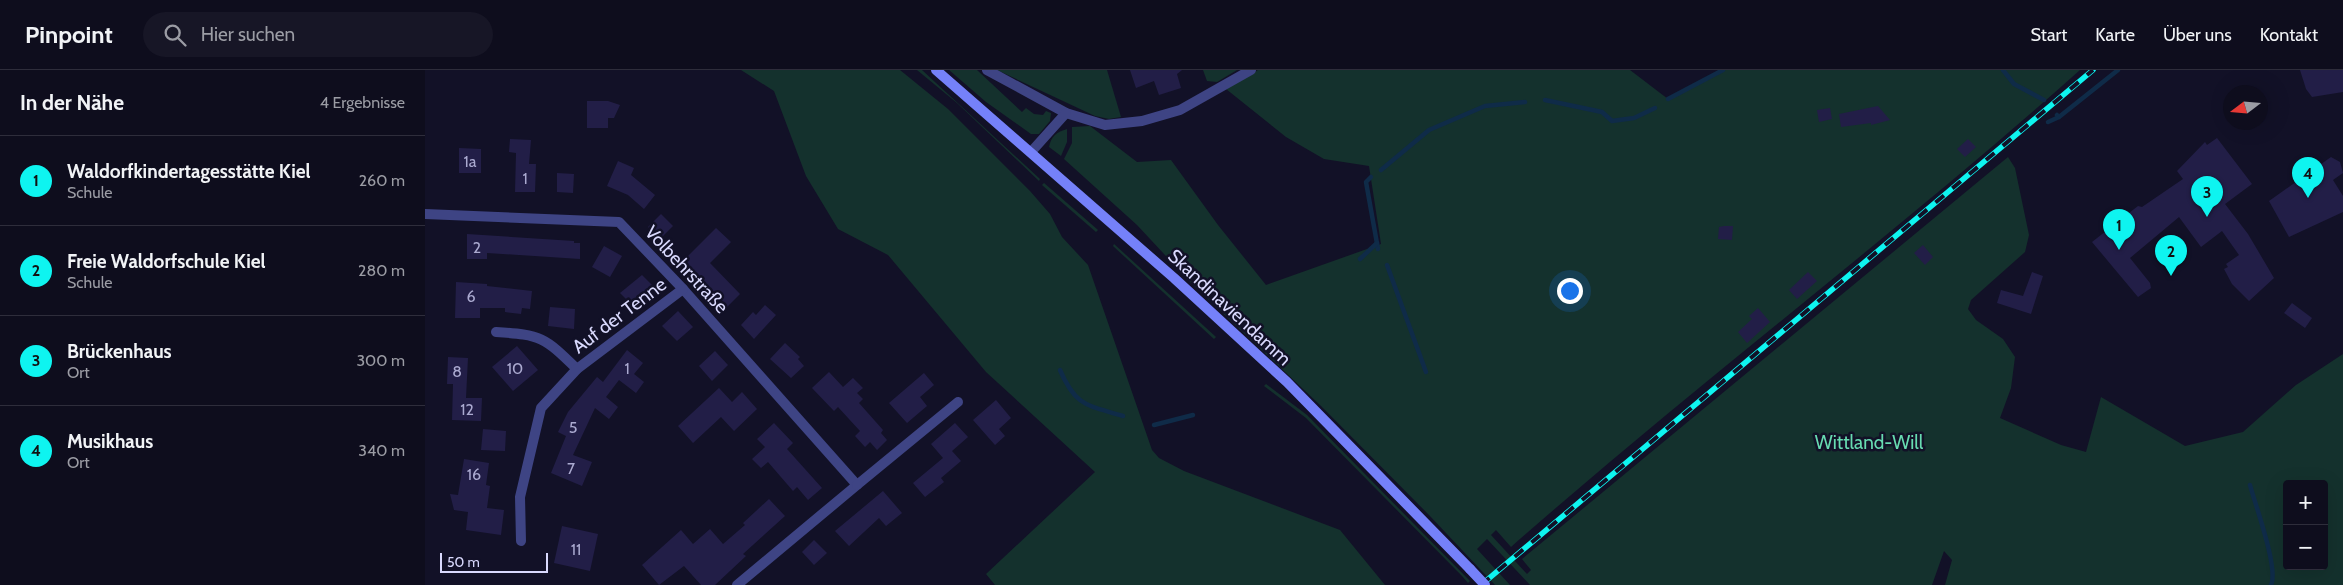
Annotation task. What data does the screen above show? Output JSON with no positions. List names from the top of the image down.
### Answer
{
  "streets": {
    "main road": ["Skandinaviendamm"],
    "street": ["Volbehrstraße", "Auf der Tenne"]
  },
  "crossings": [
    ["Volbehrstraße", "Auf der Tenne"]
  ],
  "parks": ["Wittland-Will"],
  "house_numbers": [
    "1a",
    "1",
    "2",
    "6",
    "10",
    "1",
    "8",
    "12",
    "5",
    "7",
    "16",
    "11"
  ],
  "scale_bar": "50 m",
  "north": "left",
  "page": {
    "header": "Pinpoint",
    "search": "Hier suchen",
    "nav": [
      "Start",
      "Karte",
      "Über uns",
      "Kontakt"
    ],
    "heading": ["In der Nähe", "4 Ergebnisse"],
    "list": [
      {
        "mark": "1",
        "name": "Waldorfkindertagesstätte Kiel",
        "note": "Schule",
        "value": "260 m"
      },
      {
        "mark": "2",
        "name": "Freie Waldorfschule Kiel",
        "note": "Schule",
        "value": "280 m"
      },
      {
        "mark": "3",
        "name": "Brückenhaus",
        "note": "Ort",
        "value": "300 m"
      },
      {
        "mark": "4",
        "name": "Musikhaus",
        "note": "Ort",
        "value": "340 m"
      }
    ],
    "pins": [
      "4",
      "3",
      "1",
      "2"
    ],
    "map_buttons": ["+", "−"],
    "scale": "50 m"
  }
}
